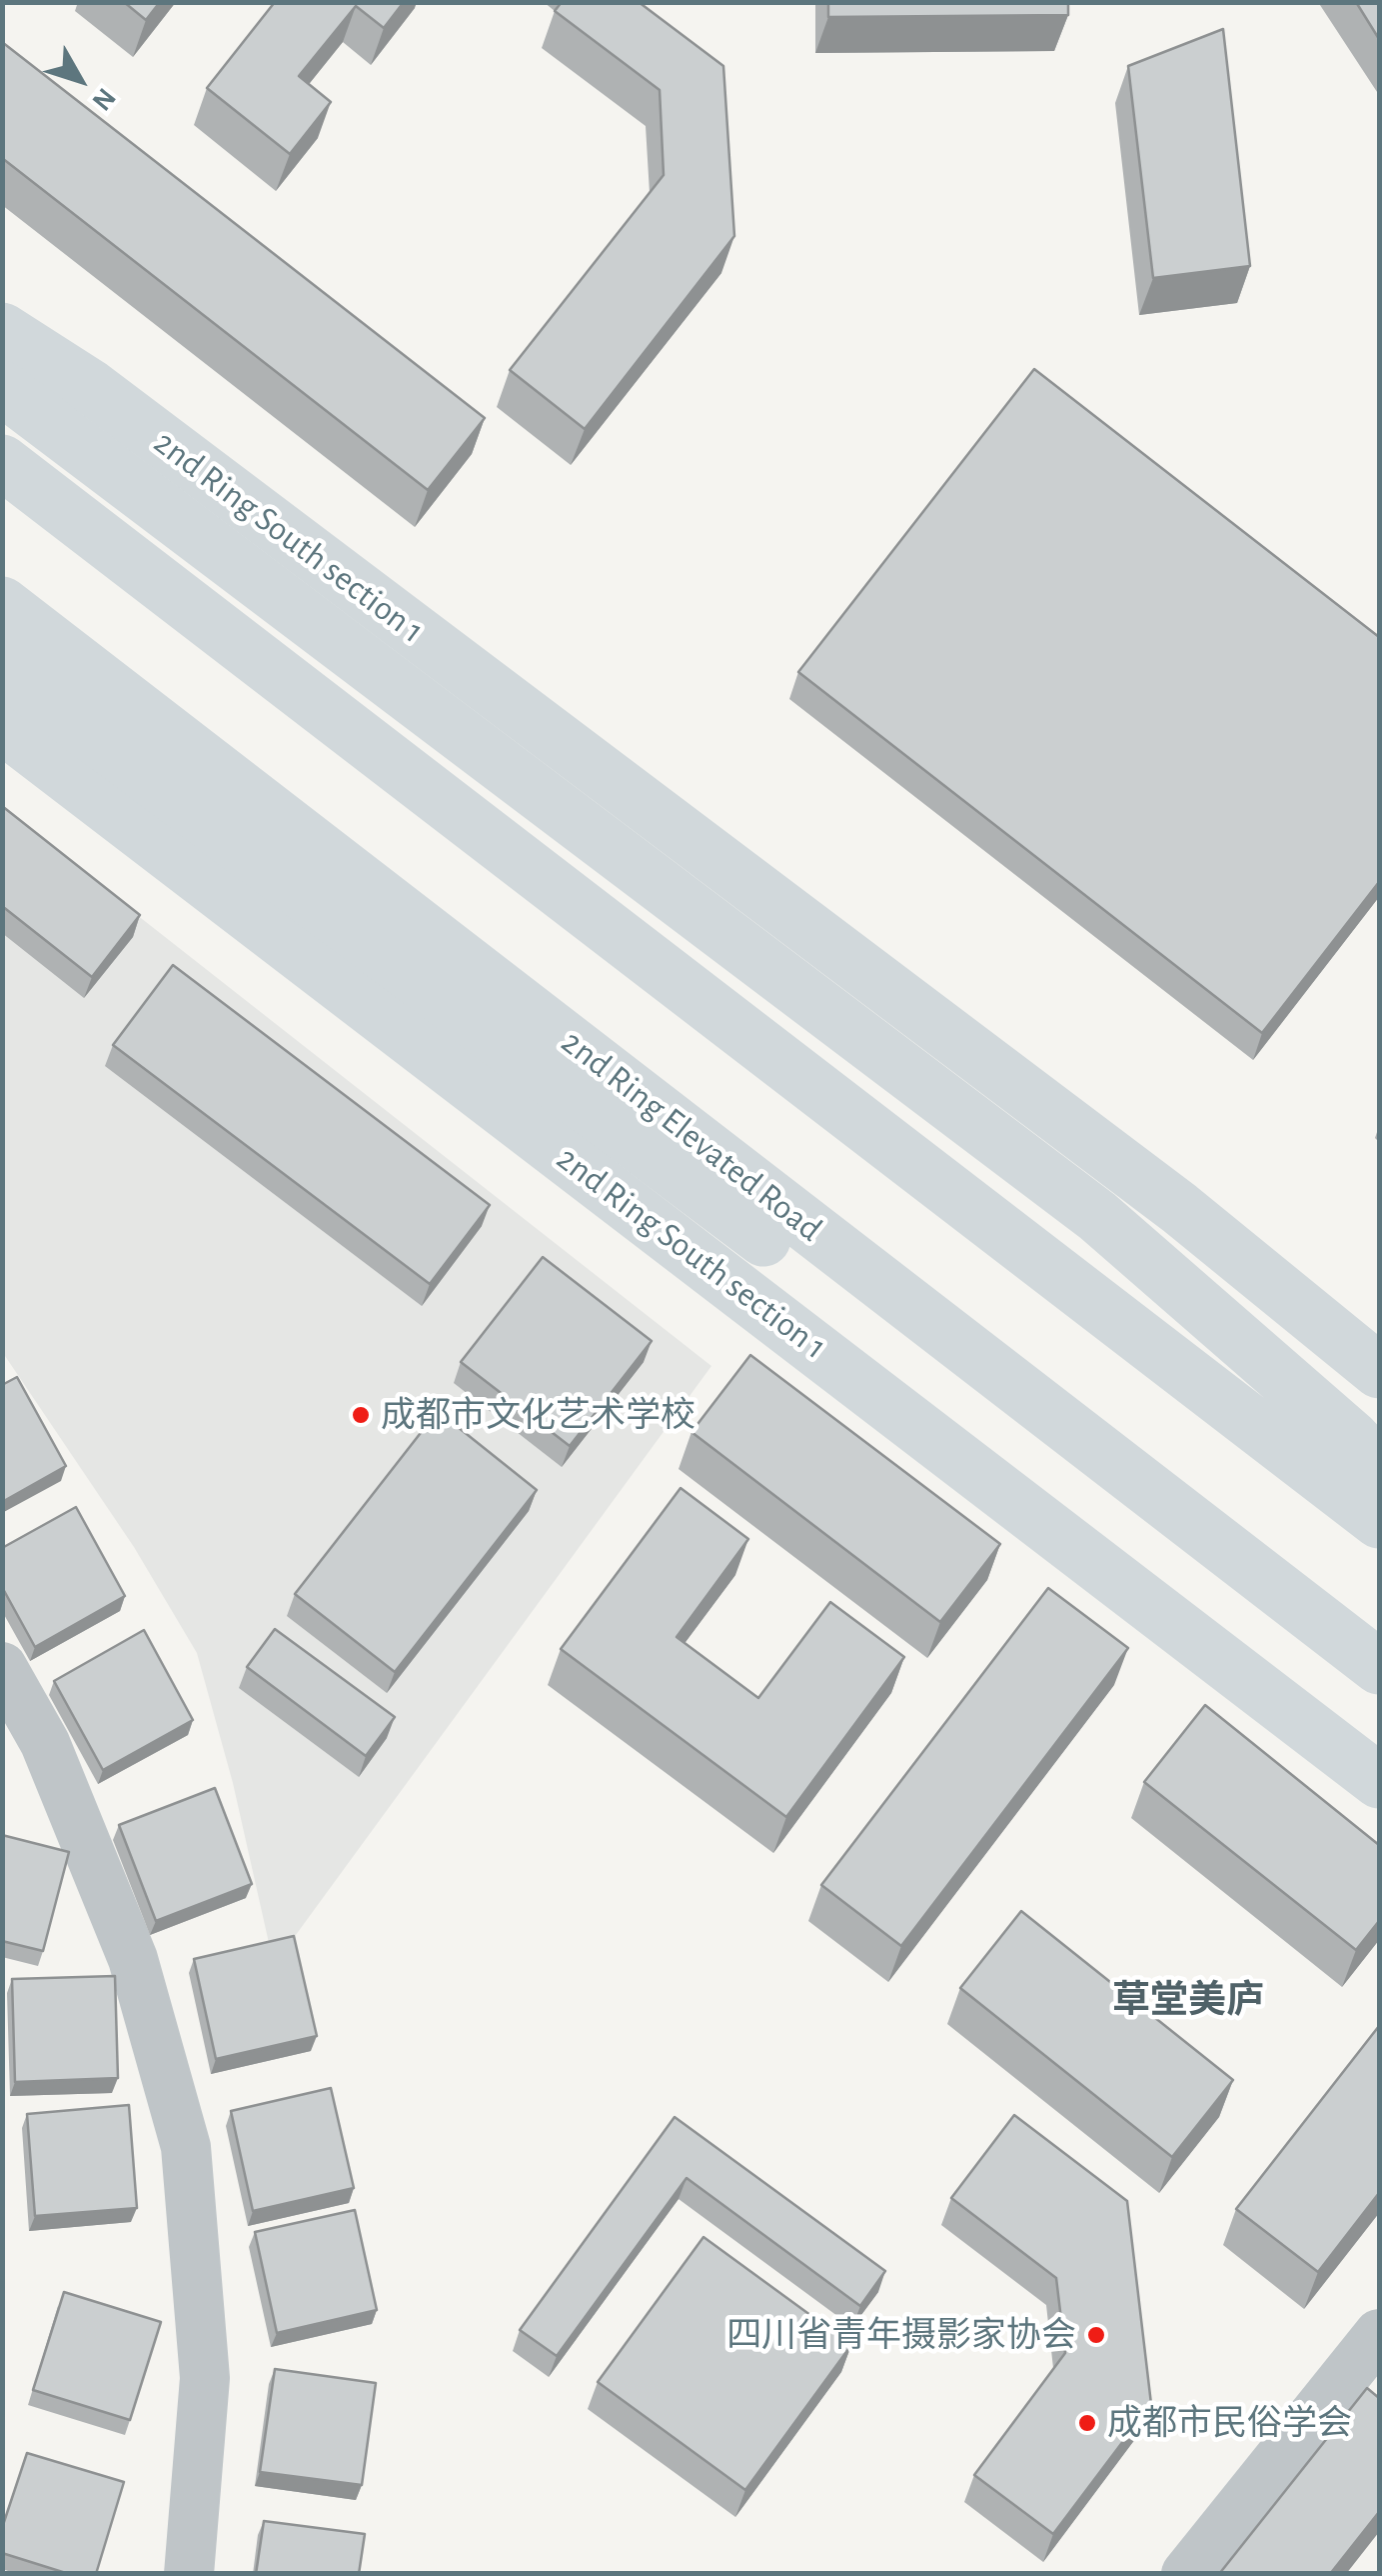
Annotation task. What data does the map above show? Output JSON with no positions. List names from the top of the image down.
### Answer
{
  "streets": {
    "main road": ["2nd Ring South section 1", "2nd Ring Elevated Road"]
  },
  "districts": ["草堂美庐"],
  "places": ["成都市文化艺术学校", "四川省青年摄影家协会", "成都市民俗学会"],
  "north": "bottom right"
}
